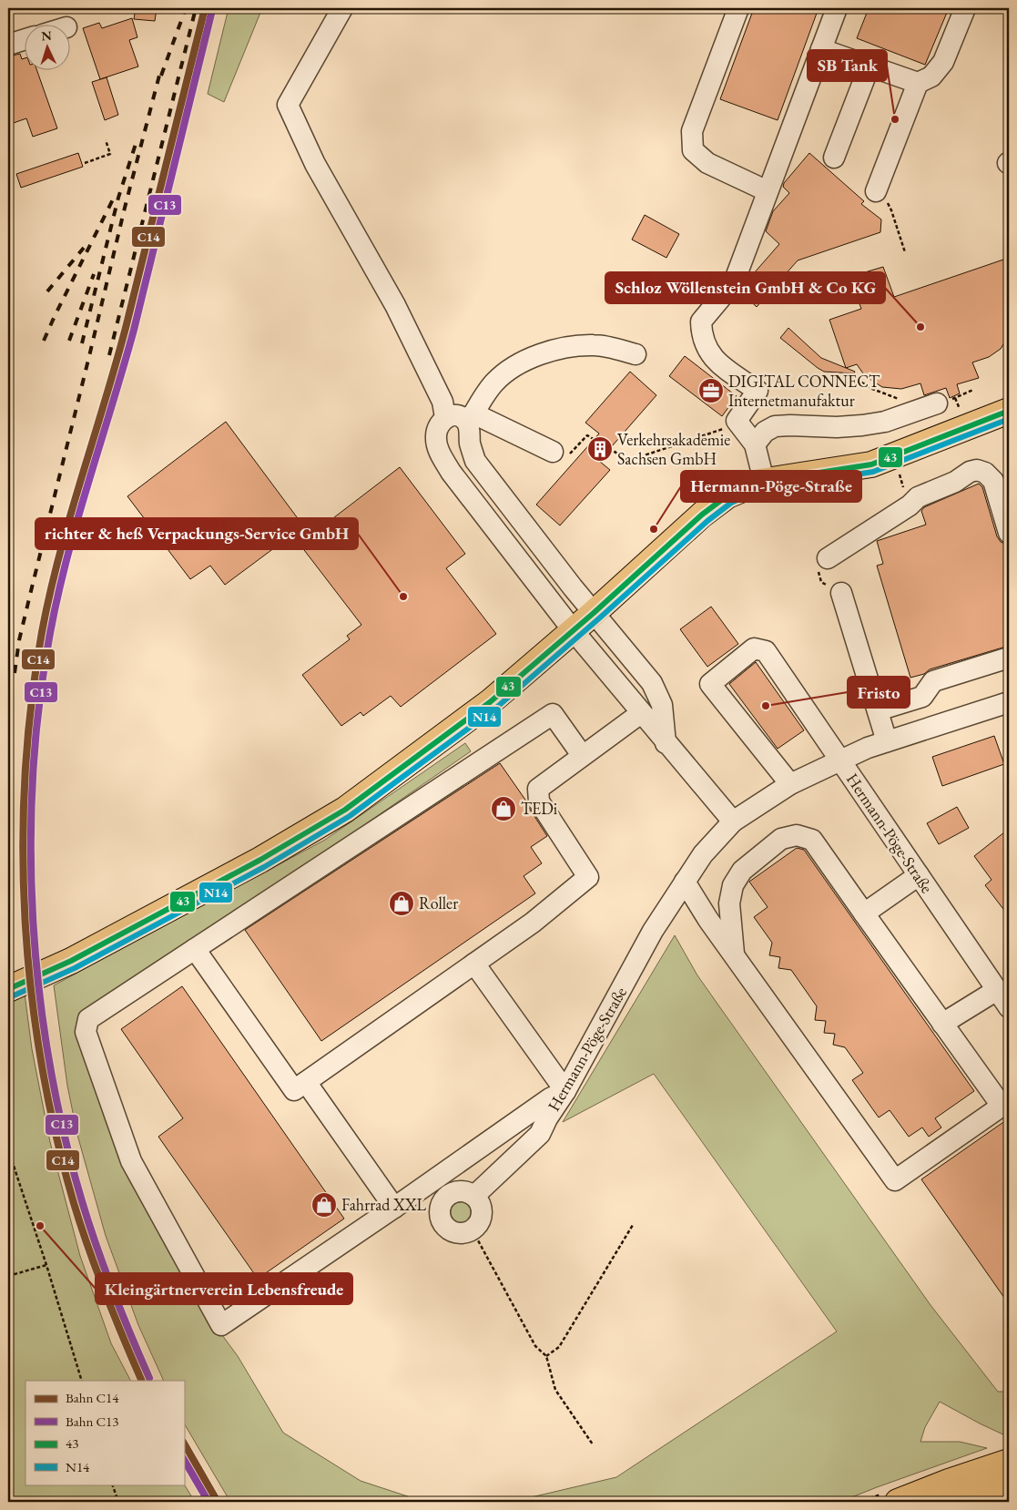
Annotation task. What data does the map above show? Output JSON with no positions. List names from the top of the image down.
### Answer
{
  "streets": {
    "street": ["Hermann-Pöge-Straße"]
  },
  "places": {
    "other": [
      "SB Tank",
      "Schloz Wöllenstein GmbH & Co KG",
      "Hermann-Pöge-Straße",
      "richter & heß Verpackungs-Service GmbH",
      "Fristo",
      "Kleingärtnerverein Lebensfreude"
    ],
    "office": ["DIGITAL CONNECT Internetmanufaktur"],
    "building": ["Verkehrsakademie Sachsen GmbH"],
    "shop": ["TEDi", "Roller", "Fahrrad XXL"]
  },
  "lines": [
    "rail line C14",
    "rail line C13",
    "transit line 43",
    "transit line N14"
  ],
  "legend": [
    "Bahn C14",
    "Bahn C13",
    "43",
    "N14"
  ],
  "north": "top"
}
